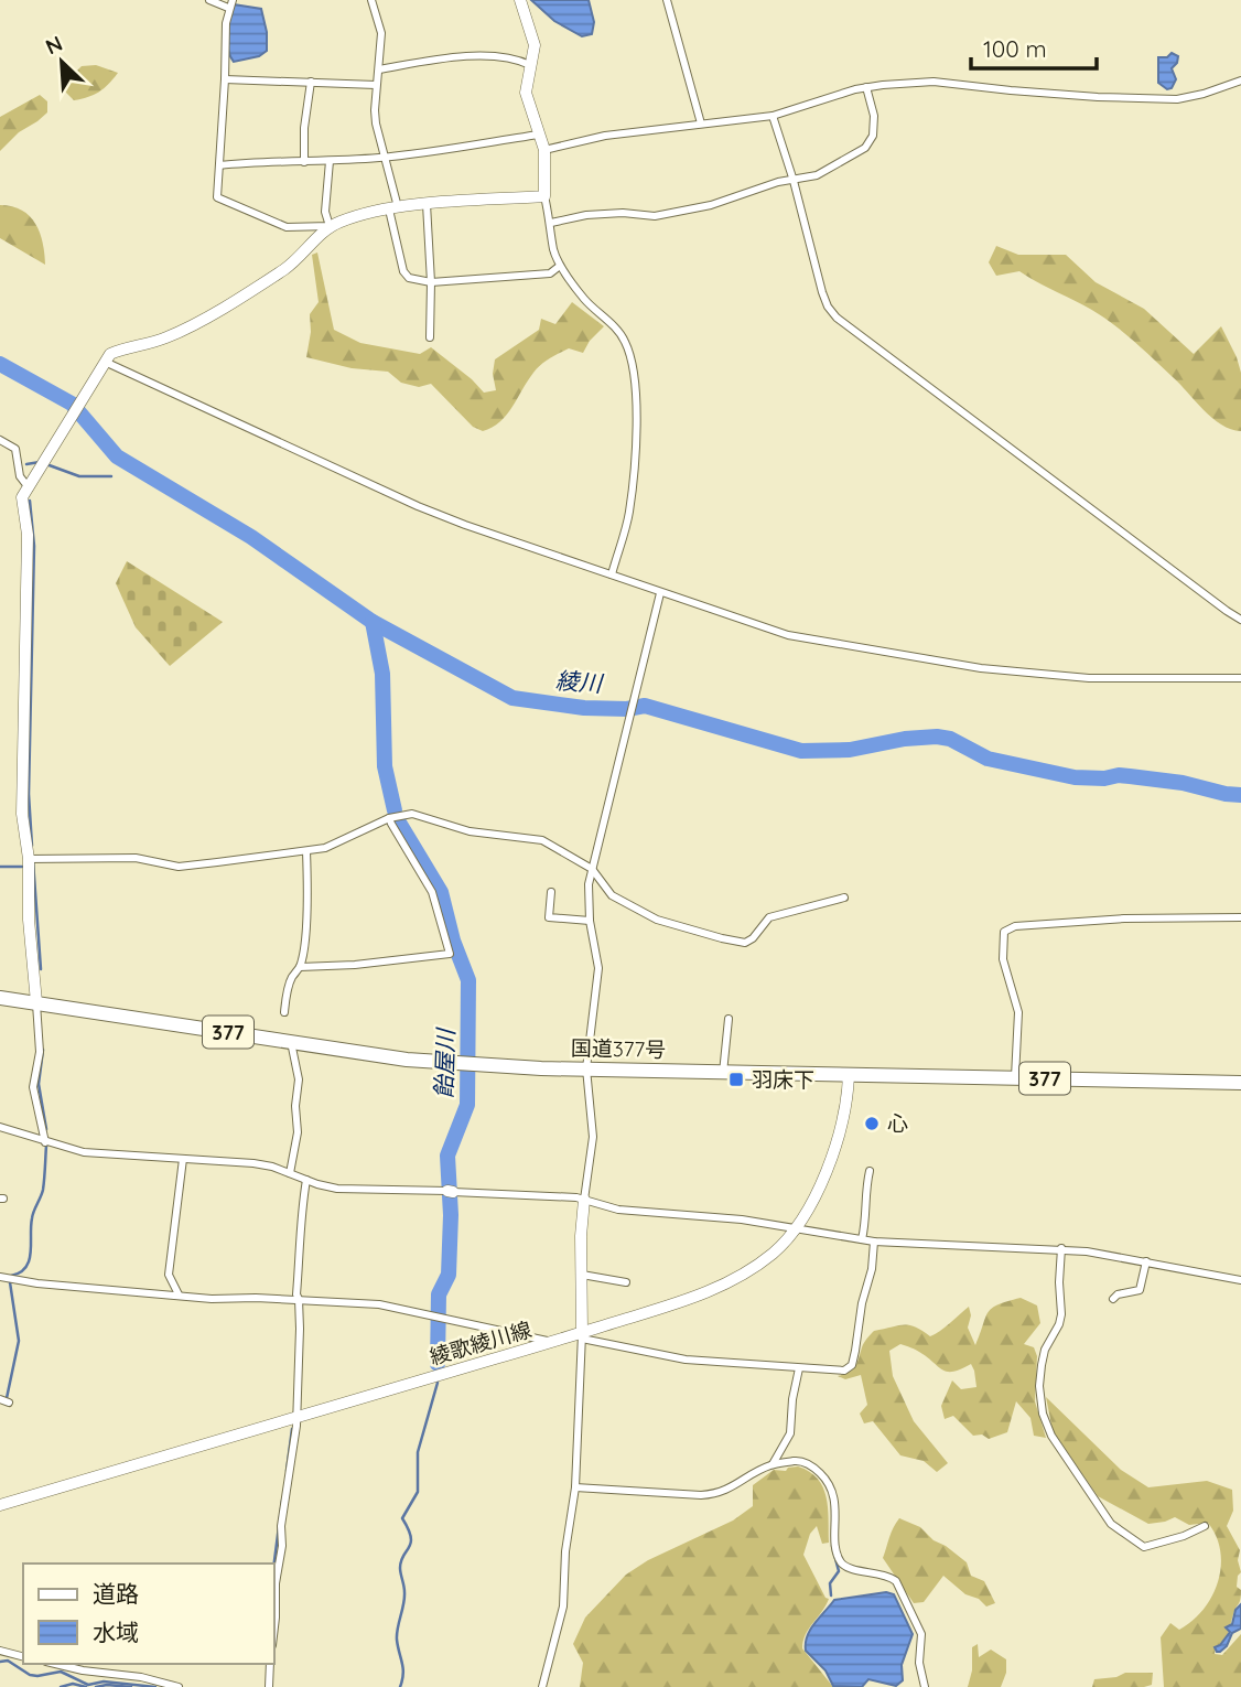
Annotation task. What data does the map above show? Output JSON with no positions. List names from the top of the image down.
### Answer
{
  "streets": {
    "highway": ["377", "国道377号"],
    "street": ["綾歌綾川線"]
  },
  "crossings": [
    ["国道377号", "綾歌綾川線"]
  ],
  "water": ["綾川", "飴屋川"],
  "places": {
    "transit": ["羽床下"],
    "other": ["心"]
  },
  "legend": ["道路", "水域"],
  "scale_bar": "100 m",
  "north": "top left"
}
